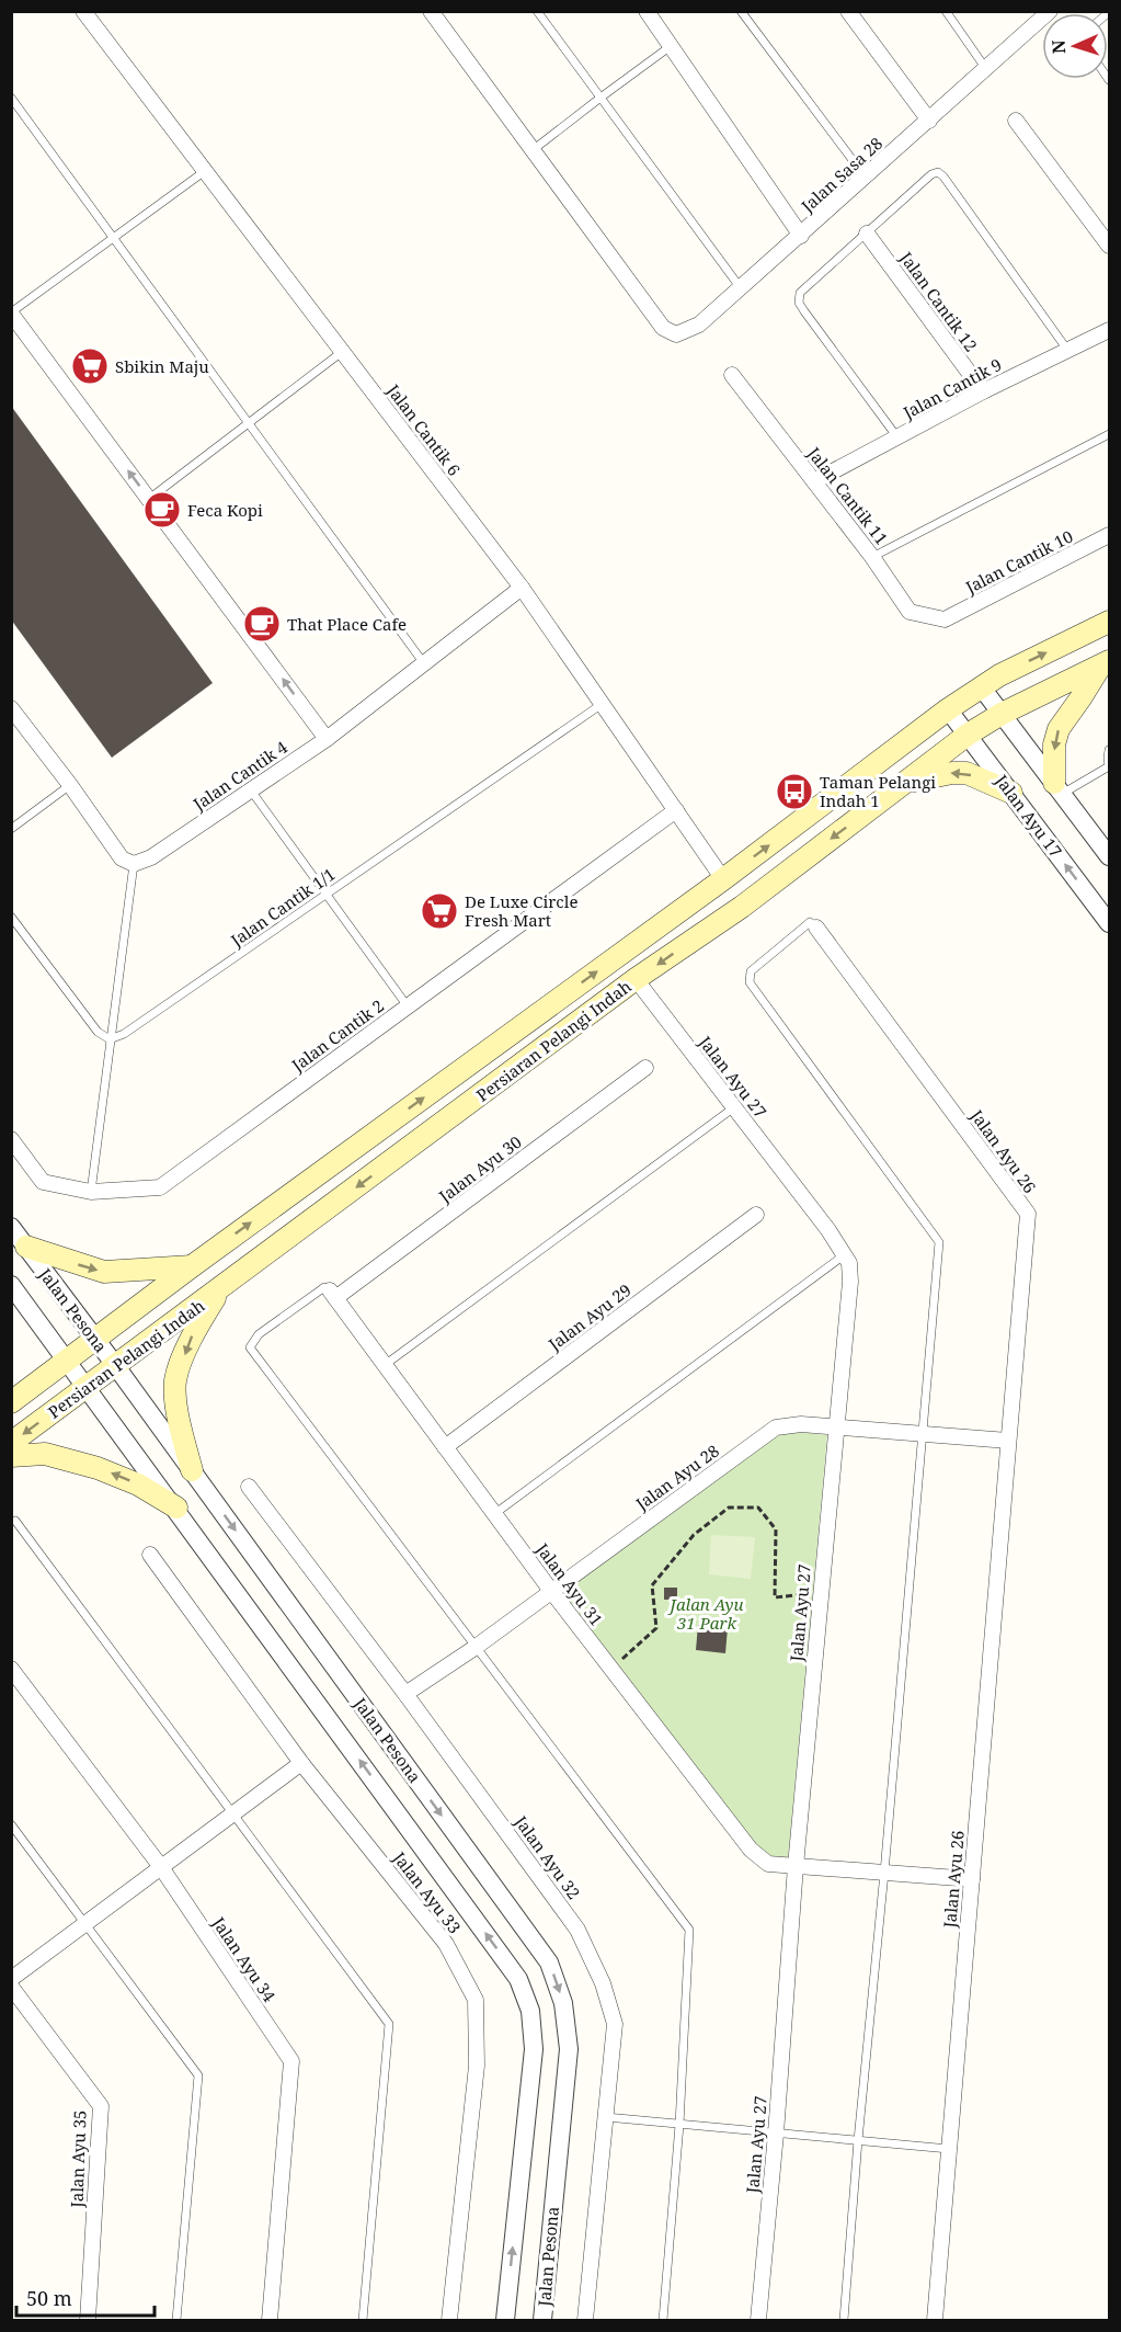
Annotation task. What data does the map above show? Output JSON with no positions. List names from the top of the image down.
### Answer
{
  "streets": {
    "main road": ["Persiaran Pelangi Indah"],
    "street": [
      "Jalan Sasa 28",
      "Jalan Cantik 12",
      "Jalan Cantik 9",
      "Jalan Cantik 6",
      "Jalan Cantik 11",
      "Jalan Cantik 10",
      "Jalan Cantik 4",
      "Jalan Ayu 17",
      "Jalan Cantik 2",
      "Jalan Ayu 27",
      "Jalan Ayu 26",
      "Jalan Ayu 30",
      "Jalan Pesona",
      "Jalan Ayu 29",
      "Jalan Ayu 28",
      "Jalan Ayu 31",
      "Jalan Ayu 32",
      "Jalan Ayu 33",
      "Jalan Ayu 34",
      "Jalan Ayu 35"
    ],
    "lane": ["Jalan Cantik 1/1"]
  },
  "crossings": [
    ["Jalan Cantik 12", "Jalan Cantik 9"],
    ["Jalan Cantik 9", "Jalan Cantik 11"],
    ["Jalan Cantik 6", "Jalan Cantik 4"],
    ["Jalan Cantik 6", "Jalan Cantik 1/1"],
    ["Jalan Cantik 6", "Jalan Cantik 2"],
    ["Jalan Cantik 6", "Persiaran Pelangi Indah"],
    ["Jalan Cantik 11", "Jalan Cantik 10"],
    ["Jalan Ayu 17", "Persiaran Pelangi Indah"],
    ["Persiaran Pelangi Indah", "Jalan Ayu 27"],
    ["Persiaran Pelangi Indah", "Jalan Pesona"],
    ["Jalan Ayu 27", "Jalan Ayu 28"],
    ["Jalan Ayu 27", "Jalan Ayu 31"],
    ["Jalan Ayu 26", "Jalan Ayu 31"],
    ["Jalan Ayu 30", "Jalan Ayu 31"],
    ["Jalan Ayu 29", "Jalan Ayu 31"],
    ["Jalan Ayu 28", "Jalan Ayu 31"],
    ["Jalan Ayu 28", "Jalan Ayu 32"]
  ],
  "parks": ["Jalan Ayu 31 Park"],
  "places": {
    "supermarket": ["Sbikin Maju", "De Luxe Circle Fresh Mart"],
    "cafe": ["Feca Kopi", "That Place Cafe"],
    "bus stop": ["Taman Pelangi Indah 1"]
  },
  "scale_bar": "50 m",
  "north": "left"
}
